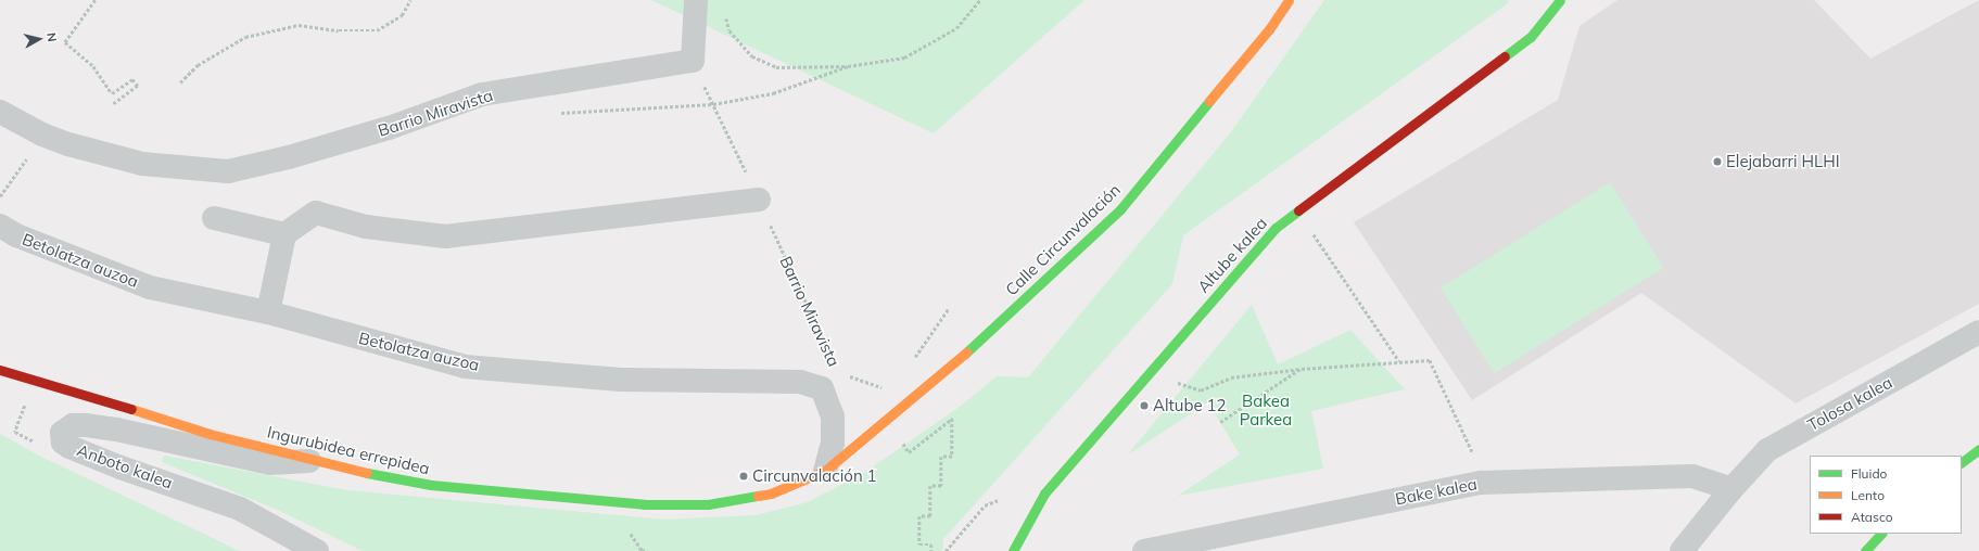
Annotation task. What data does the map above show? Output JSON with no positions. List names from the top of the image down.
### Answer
{
  "streets": {
    "main road": ["Calle Circunvalación", "Altube kalea", "Ingurubidea errepidea"],
    "street": [
      "Barrio Miravista",
      "Betolatza auzoa",
      "Tolosa kalea",
      "Anboto kalea",
      "Bake kalea"
    ]
  },
  "crossings": [
    ["Calle Circunvalación", "Betolatza auzoa"],
    ["Calle Circunvalación", "Ingurubidea errepidea"],
    ["Betolatza auzoa", "Ingurubidea errepidea"],
    ["Tolosa kalea", "Bake kalea"],
    ["Ingurubidea errepidea", "Anboto kalea"]
  ],
  "parks": ["Bakea Parkea"],
  "places": ["Elejabarri HLHI", "Altube 12", "Circunvalación 1"],
  "legend": ["Fluido", "Lento", "Atasco"],
  "north": "right"
}
